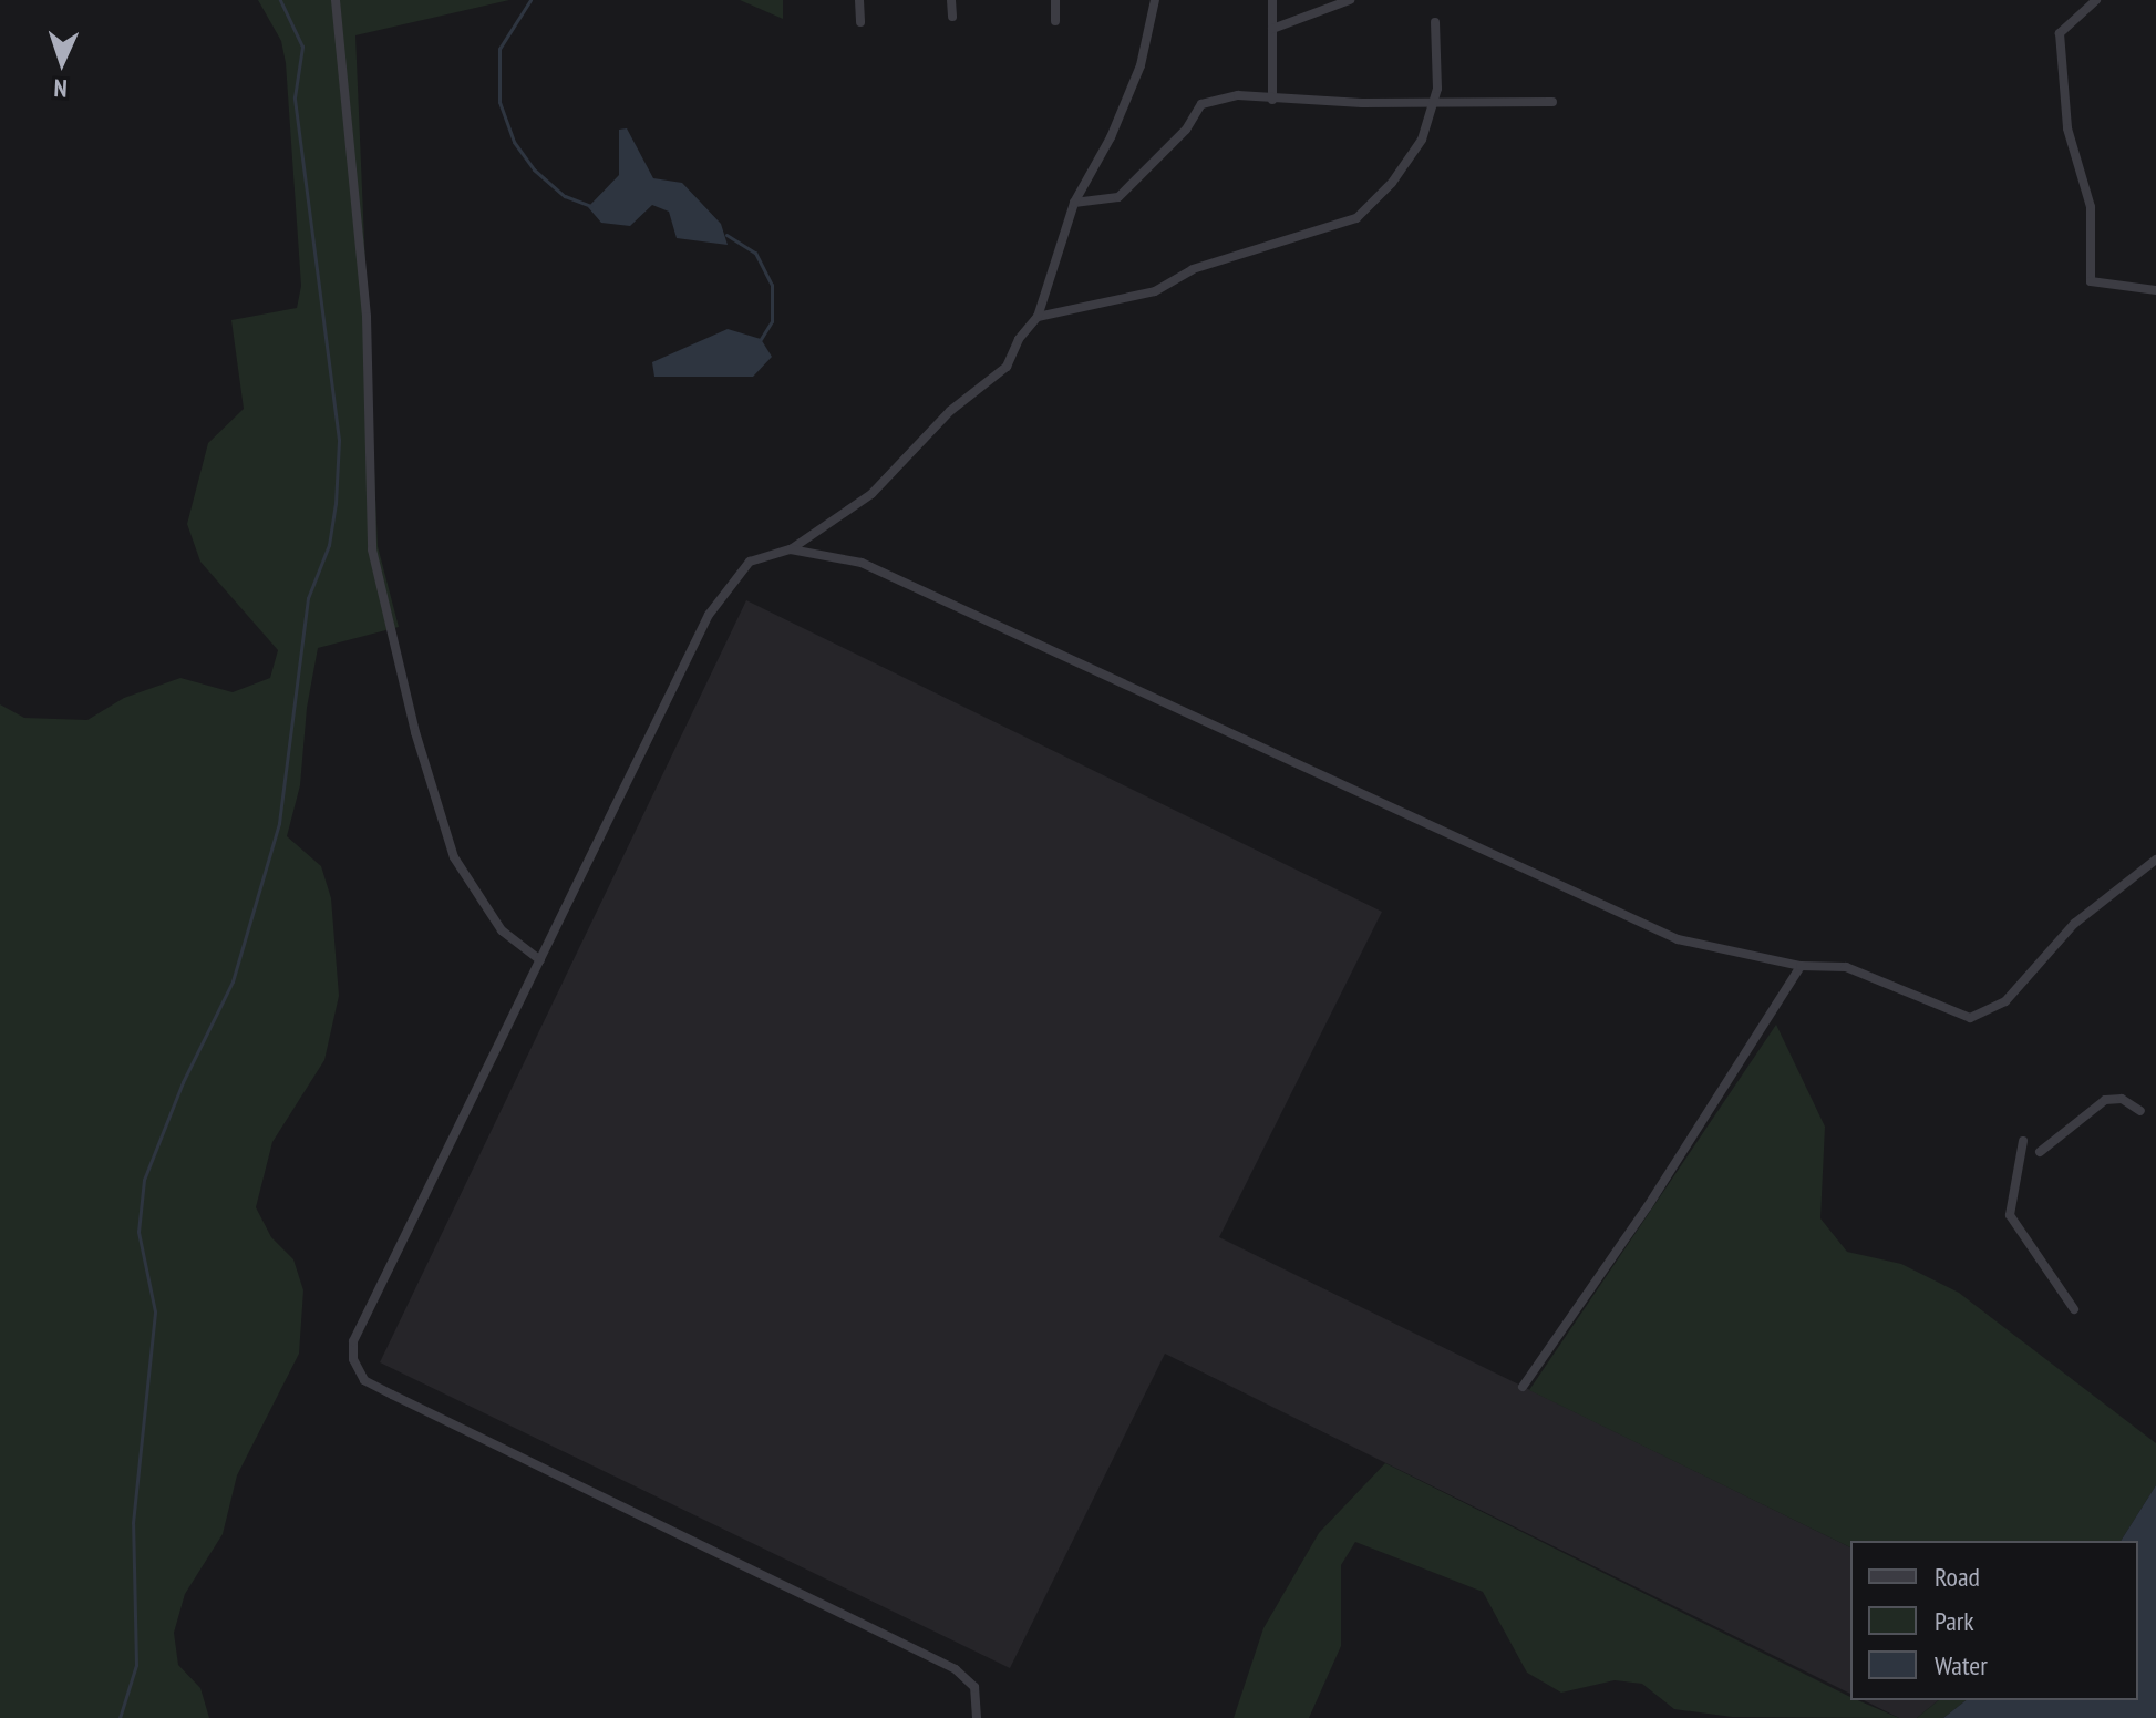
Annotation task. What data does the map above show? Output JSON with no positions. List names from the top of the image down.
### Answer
{
  "legend": ["Road", "Park", "Water"],
  "north": "bottom"
}
